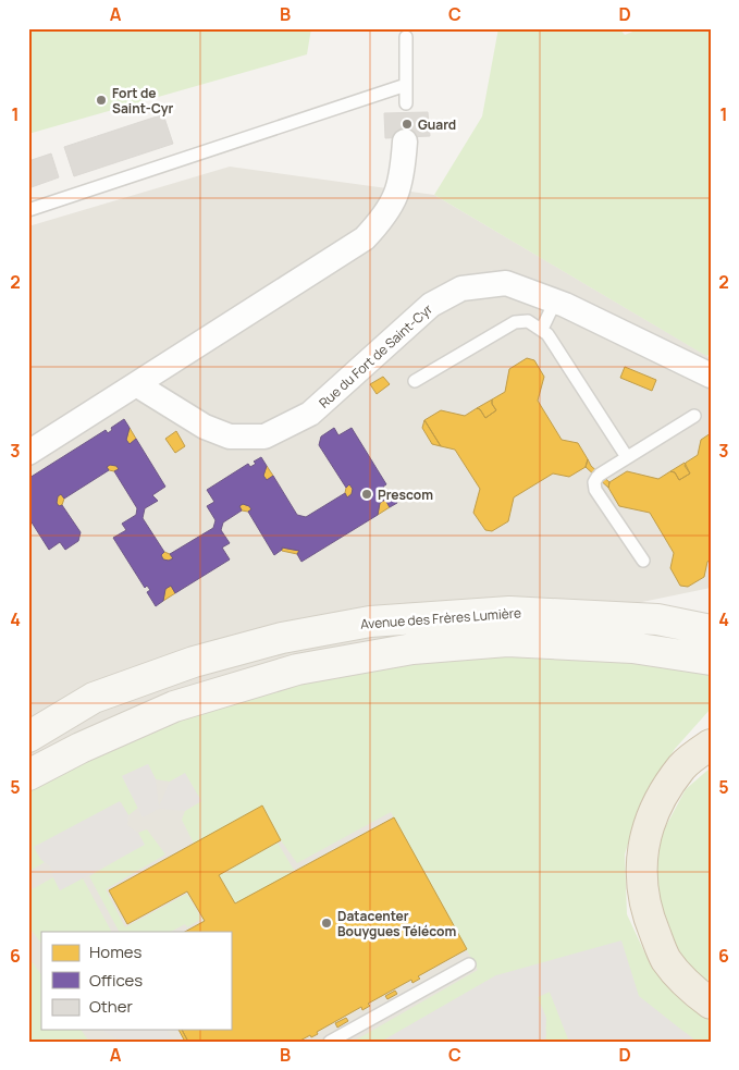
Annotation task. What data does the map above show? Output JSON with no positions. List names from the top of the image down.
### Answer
{
  "streets": {
    "main road": ["Avenue des Frères Lumière"],
    "street": ["Rue du Fort de Saint-Cyr"]
  },
  "places": [
    "Fort de Saint-Cyr",
    "Guard",
    "Prescom",
    "Datacenter Bouygues Télécom"
  ],
  "legend": ["Homes", "Offices", "Other"],
  "grid": {
    "columns": [
      "A",
      "B",
      "C",
      "D"
    ],
    "rows": [
      "1",
      "2",
      "3",
      "4",
      "5",
      "6"
    ]
  }
}
